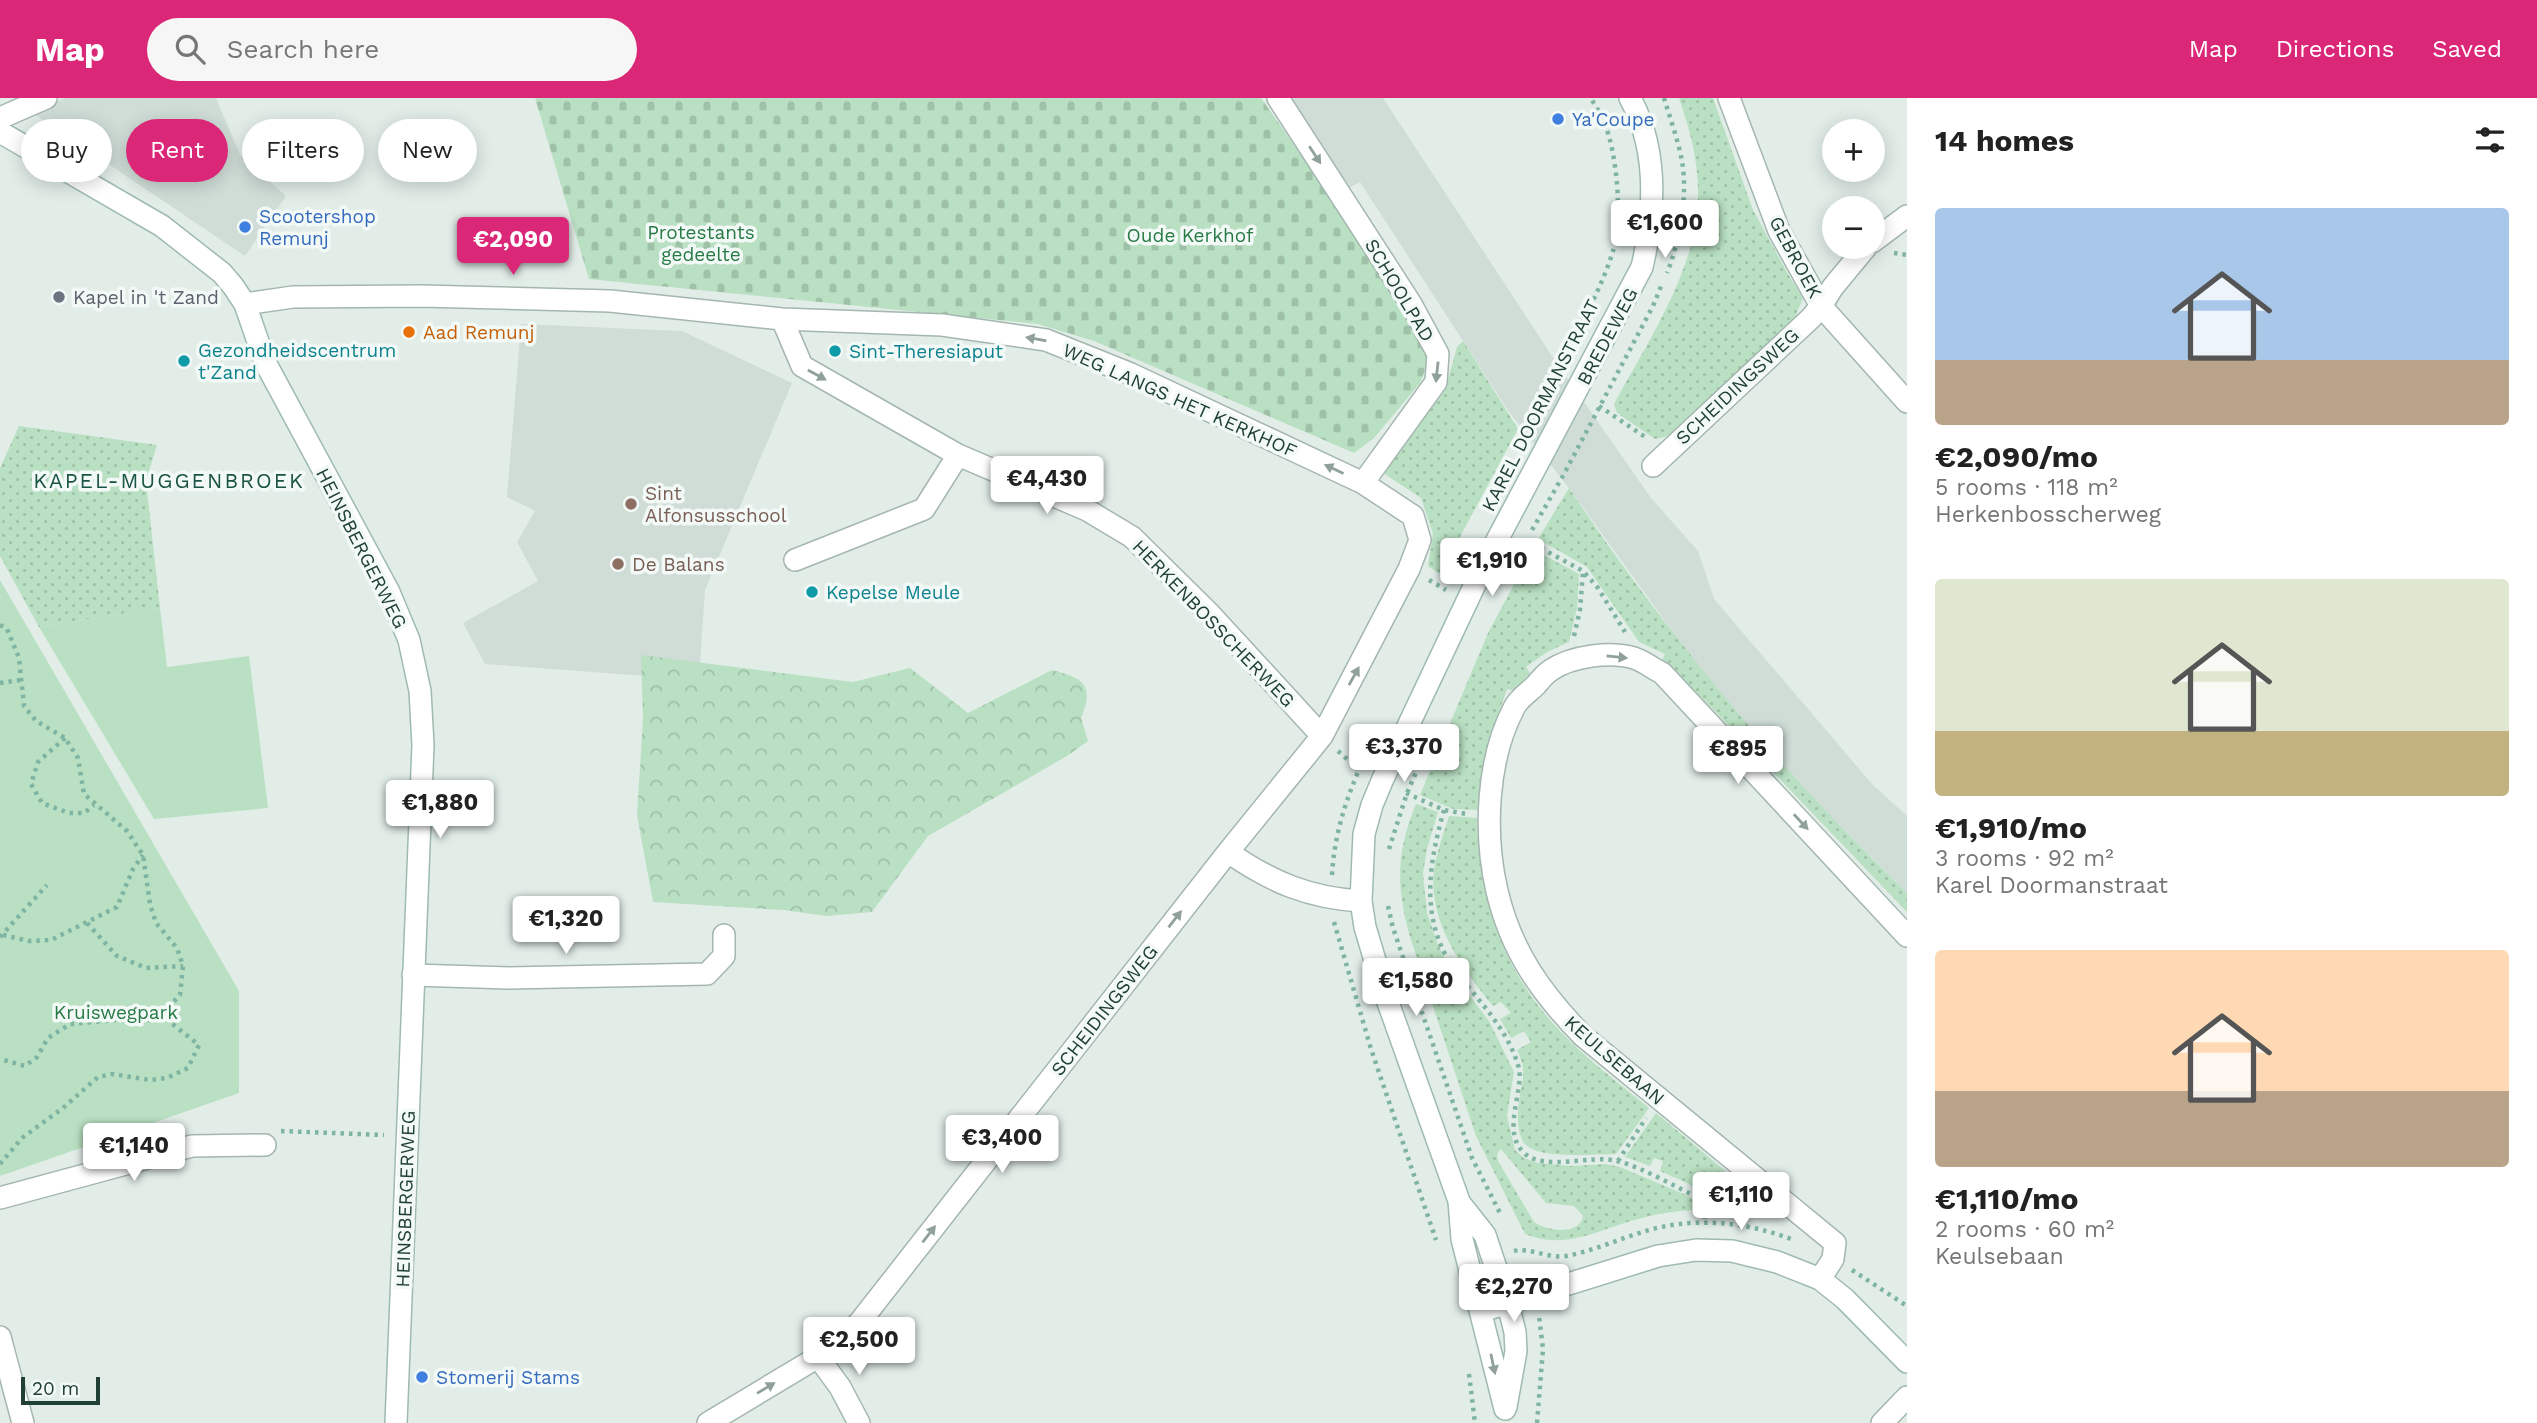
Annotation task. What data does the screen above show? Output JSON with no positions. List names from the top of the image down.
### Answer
{
  "streets": {
    "street": [
      "GEBROEK",
      "SCHOOLPAD",
      "BREDEWEG",
      "SCHEIDINGSWEG",
      "WEG LANGS HET KERKHOF",
      "KAREL DOORMANSTRAAT",
      "HEINSBERGERWEG",
      "HERKENBOSSCHERWEG",
      "KEULSEBAAN"
    ]
  },
  "crossings": [
    ["GEBROEK", "SCHEIDINGSWEG"],
    ["SCHOOLPAD", "WEG LANGS HET KERKHOF"],
    ["BREDEWEG", "KAREL DOORMANSTRAAT"],
    ["SCHEIDINGSWEG", "WEG LANGS HET KERKHOF"],
    ["SCHEIDINGSWEG", "HERKENBOSSCHERWEG"],
    ["WEG LANGS HET KERKHOF", "HERKENBOSSCHERWEG"]
  ],
  "one_way": ["SCHOOLPAD", "SCHEIDINGSWEG", "WEG LANGS HET KERKHOF"],
  "districts": ["KAPEL-MUGGENBROEK"],
  "parks": ["Protestants gedeelte", "Oude Kerkhof", "Kruiswegpark"],
  "places": [
    "Ya'Coupe",
    "Scootershop Remunj",
    "Kapel in 't Zand",
    "Aad Remunj",
    "Sint-Theresiaput",
    "Gezondheidscentrum t'Zand",
    "Sint Alfonsusschool",
    "De Balans",
    "Kepelse Meule",
    "Stomerij Stams"
  ],
  "scale_bar": "20 m",
  "page": {
    "header": "Map",
    "search": "Search here",
    "nav": ["Map", "Directions", "Saved"],
    "heading": "14 homes",
    "map_buttons": ["+", "−"],
    "chip": [
      "Buy",
      "Rent",
      "Filters",
      "New"
    ],
    "list": [
      {
        "name": "€2,090/mo",
        "note": "5 rooms · 118 m² · Herkenbosscherweg"
      },
      {
        "name": "€1,910/mo",
        "note": "3 rooms · 92 m² · Karel Doormanstraat"
      },
      {
        "name": "€1,110/mo",
        "note": "2 rooms · 60 m² · Keulsebaan"
      }
    ],
    "price": [
      "€1,600",
      "€2,090",
      "€4,430",
      "€1,910",
      "€3,370",
      "€895",
      "€1,880",
      "€1,320",
      "€1,580",
      "€3,400",
      "€1,140",
      "€1,110",
      "€2,270",
      "€2,500"
    ],
    "scale": "20 m"
  }
}
